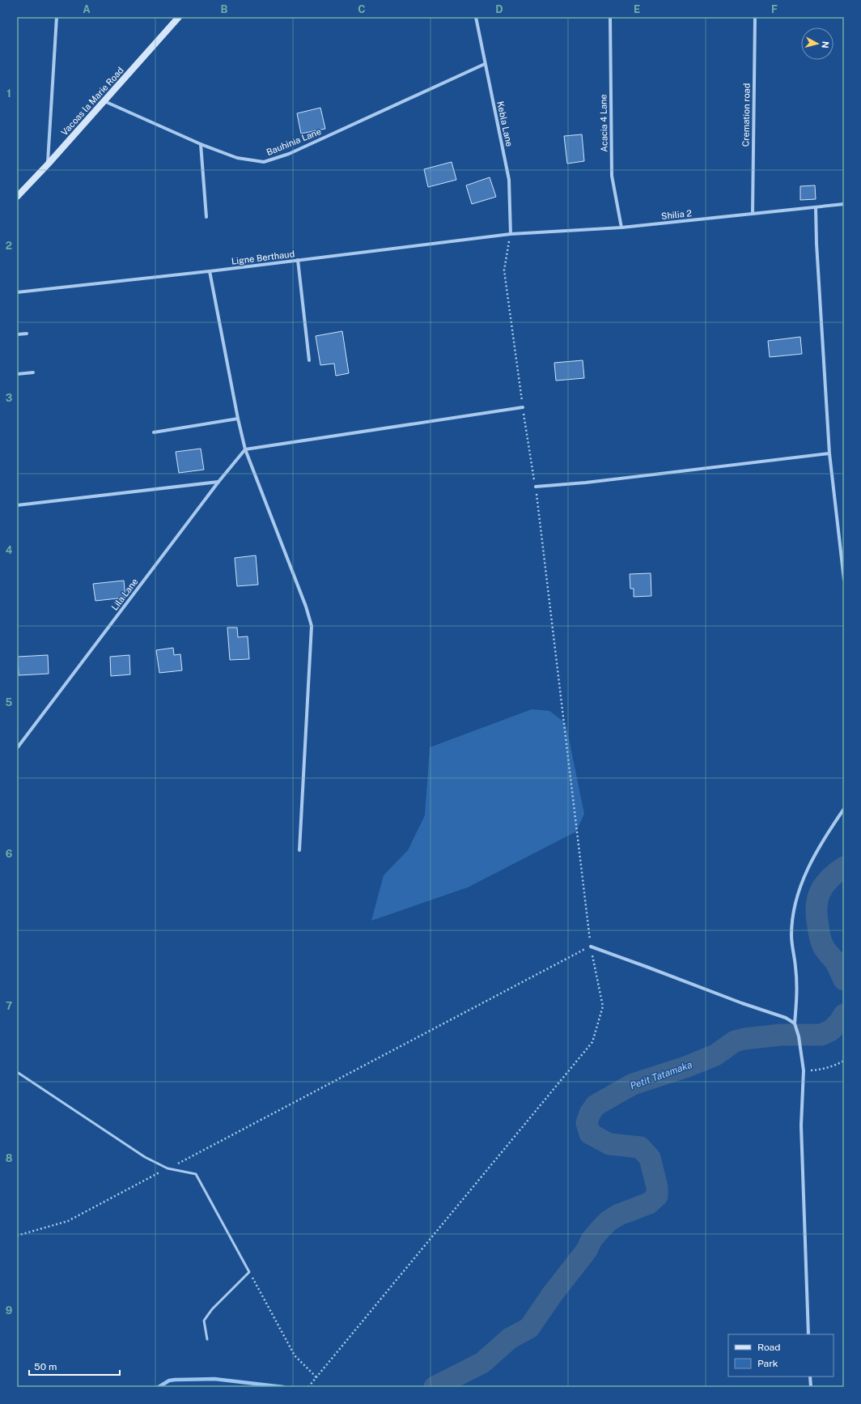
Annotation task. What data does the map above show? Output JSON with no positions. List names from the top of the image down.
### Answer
{
  "streets": {
    "main road": ["Vacoas la Marie Road"],
    "street": [
      "Cremation road",
      "Acacia 4 Lane",
      "Kebla Lane",
      "Bauhinia Lane",
      "Shilia 2",
      "Ligne Berthaud",
      "Lila Lane"
    ]
  },
  "crossings": [
    ["Vacoas la Marie Road", "Bauhinia Lane"],
    ["Cremation road", "Shilia 2"],
    ["Acacia 4 Lane", "Shilia 2"],
    ["Kebla Lane", "Bauhinia Lane"],
    ["Kebla Lane", "Shilia 2"],
    ["Kebla Lane", "Ligne Berthaud"],
    ["Shilia 2", "Ligne Berthaud"]
  ],
  "water": ["Petit Tatamaka"],
  "legend": ["Road", "Park"],
  "scale_bar": "50 m",
  "north": "right",
  "grid": {
    "columns": [
      "A",
      "B",
      "C",
      "D",
      "E",
      "F"
    ],
    "rows": [
      "1",
      "2",
      "3",
      "4",
      "5",
      "6",
      "7",
      "8",
      "9"
    ]
  }
}
